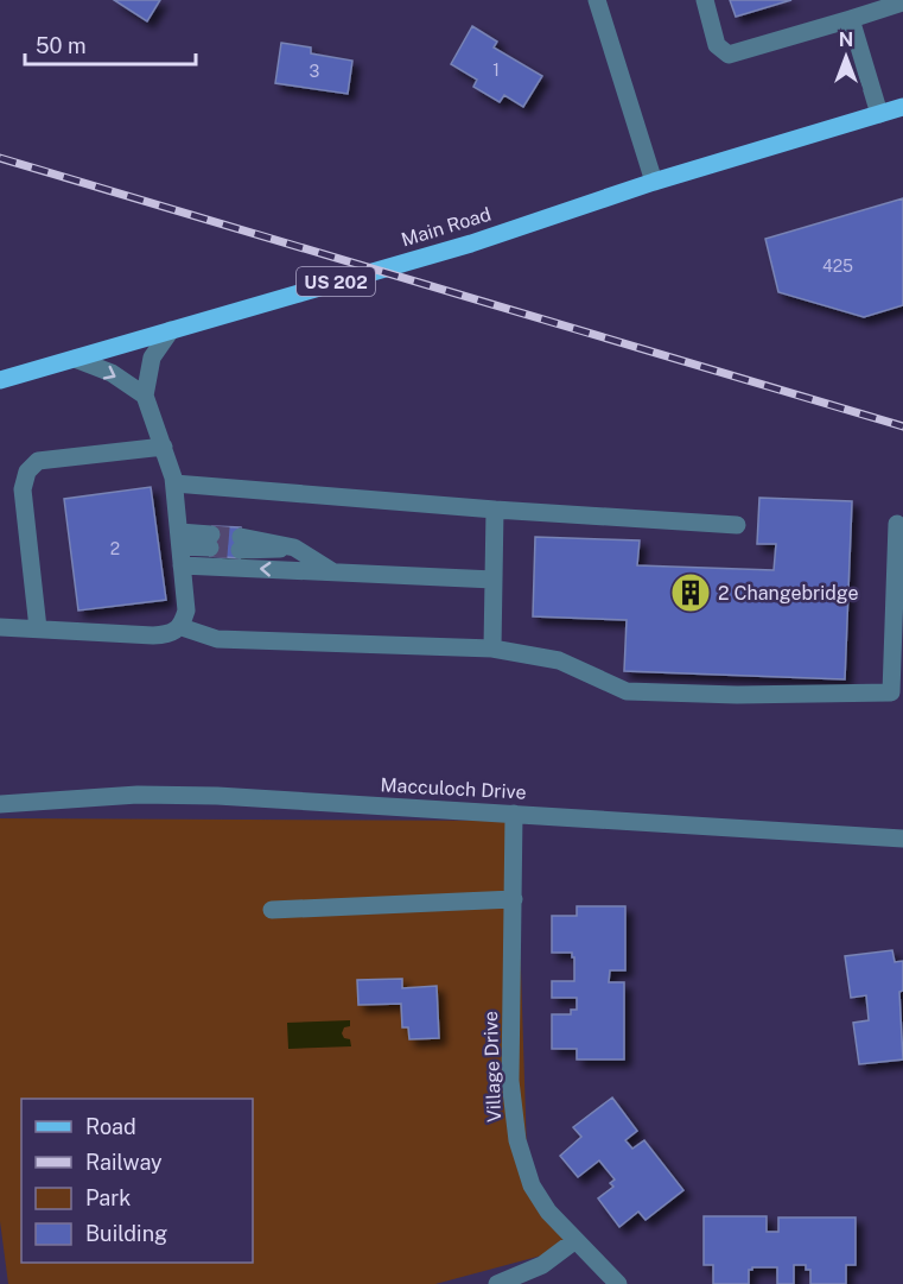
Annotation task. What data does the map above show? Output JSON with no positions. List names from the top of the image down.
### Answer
{
  "streets": {
    "main road": ["Main Road", "US 202"],
    "street": ["Macculoch Drive", "Village Drive"]
  },
  "crossings": [
    ["Macculoch Drive", "Village Drive"]
  ],
  "places": {
    "building": ["2 Changebridge"]
  },
  "house_numbers": [
    "1",
    "3",
    "425",
    "2"
  ],
  "legend": [
    "Road",
    "Railway",
    "Park",
    "Building"
  ],
  "scale_bar": "50 m",
  "north": "top"
}
